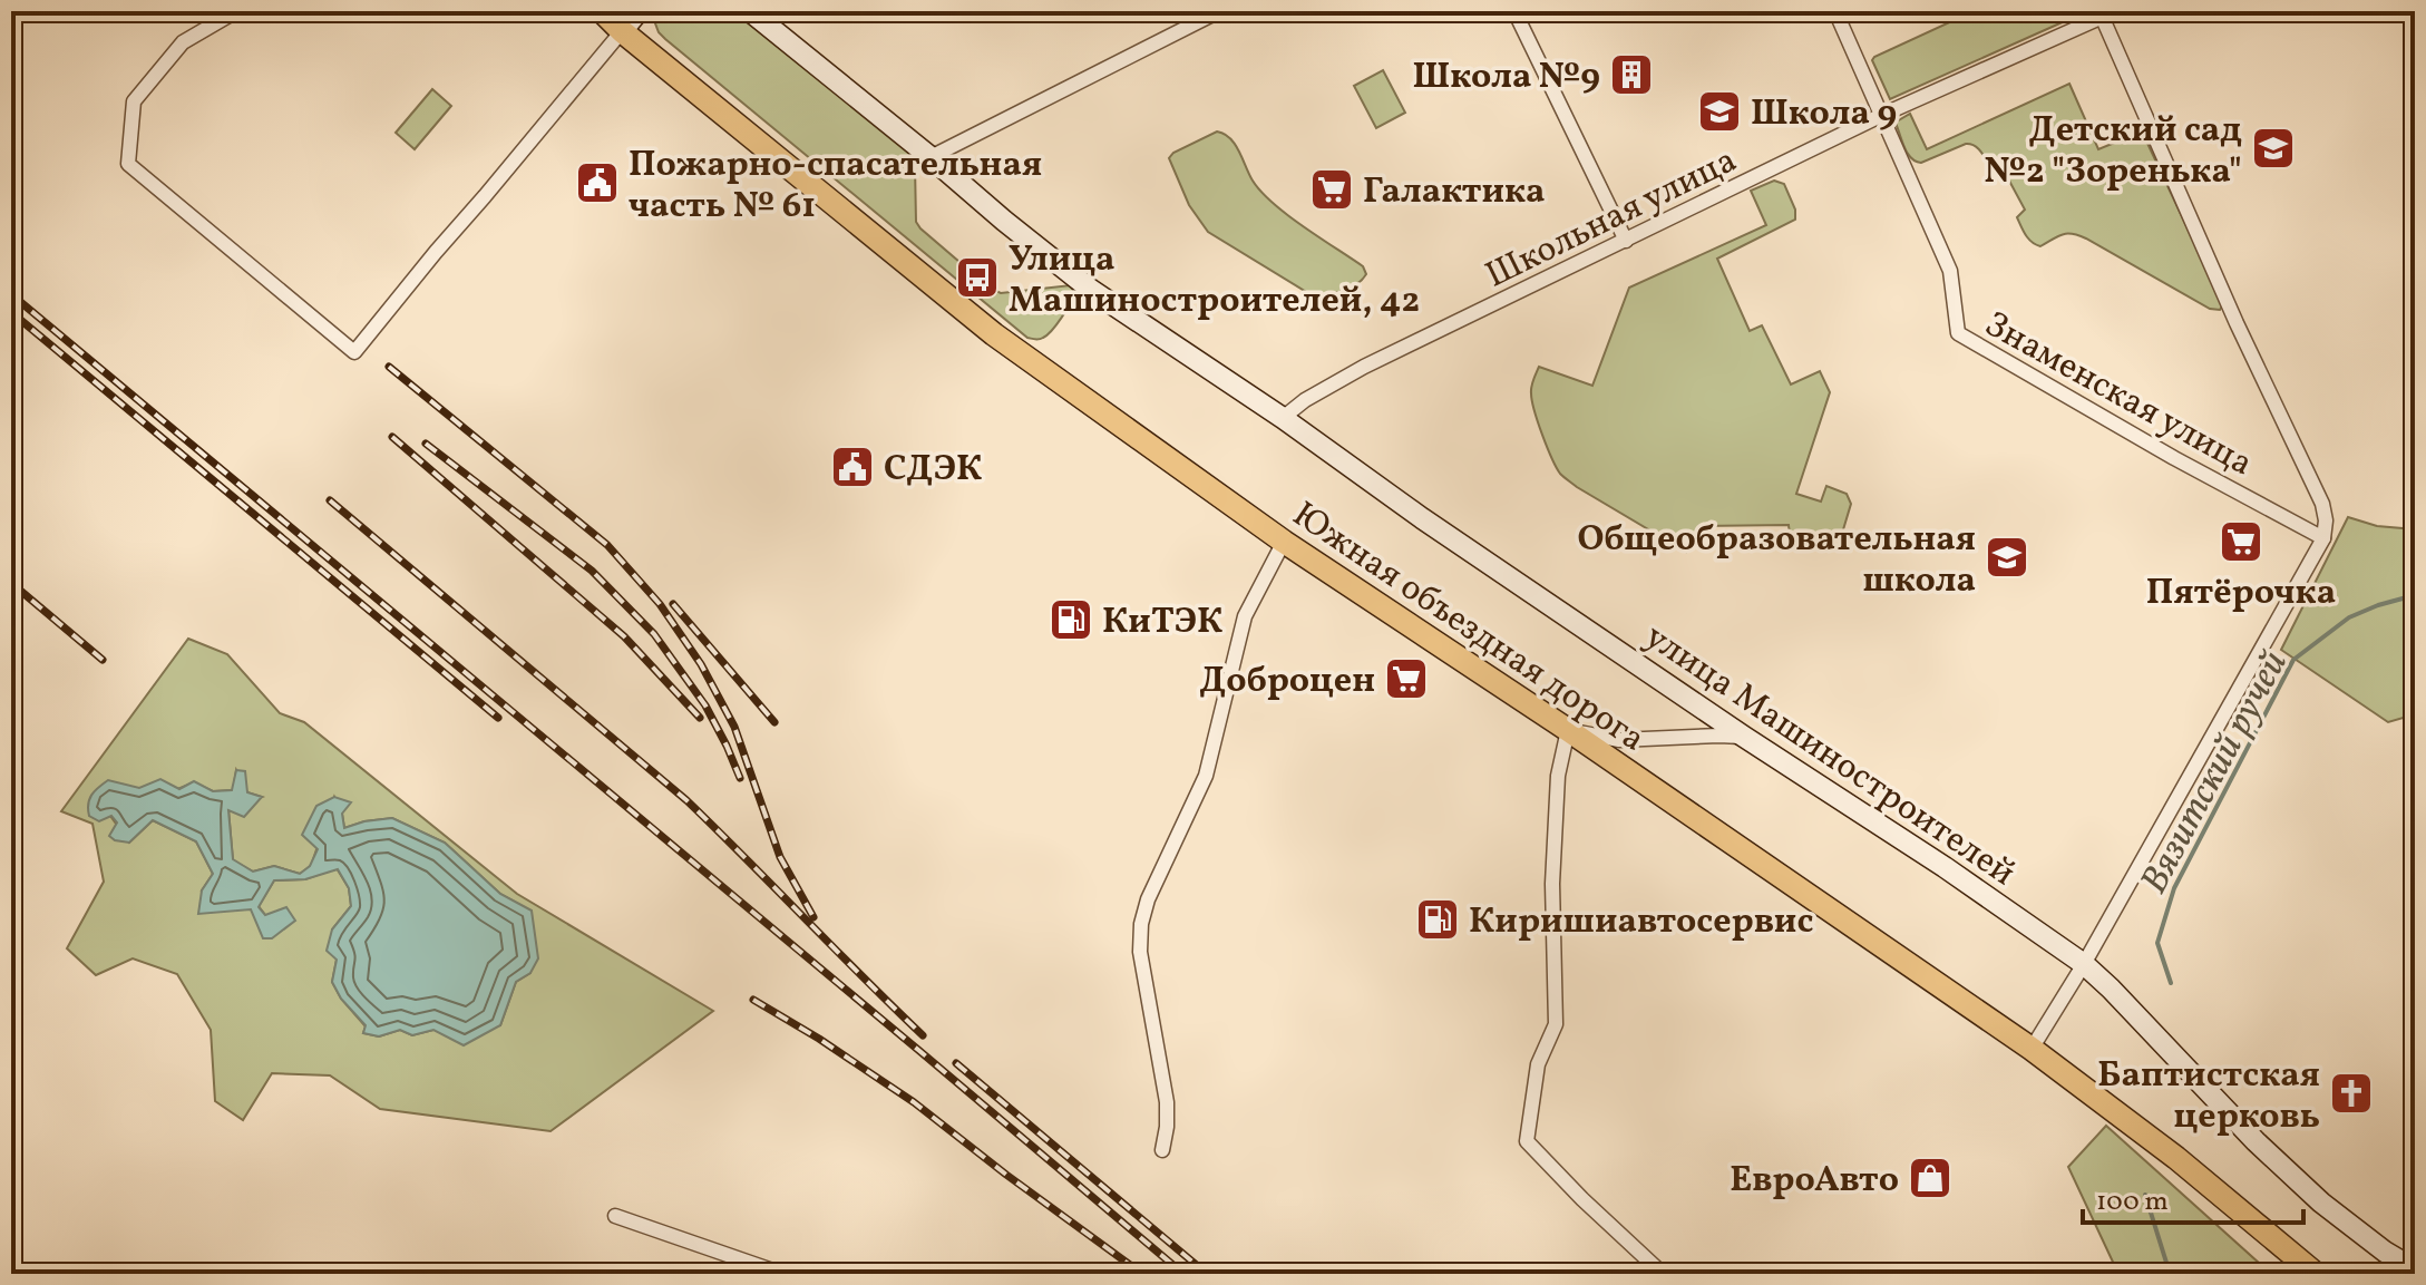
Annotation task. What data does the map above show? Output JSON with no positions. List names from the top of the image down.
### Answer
{
  "streets": {
    "main road": ["Южная объездная дорога"],
    "street": ["Школьная улица", "Знаменская улица", "улица Машиностроителей"]
  },
  "crossings": [
    ["Школьная улица", "Знаменская улица"],
    ["Школьная улица", "улица Машиностроителей"]
  ],
  "water": ["Вязитский ручей"],
  "places": {
    "building": ["Школа №9"],
    "school or university": ["Школа 9", "Детский сад №2 \"Зоренька\"", "Общеобразовательная школа"],
    "public building": ["Пожарно-спасательная часть № 61", "СДЭК"],
    "supermarket": ["Галактика", "Пятёрочка", "Доброцен"],
    "bus stop": ["Улица Машиностроителей, 42"],
    "fuel station": ["КиТЭК", "Киришиавтосервис"],
    "church": ["Баптистская церковь"],
    "shop": ["ЕвроАвто"]
  },
  "scale_bar": "100 m"
}
